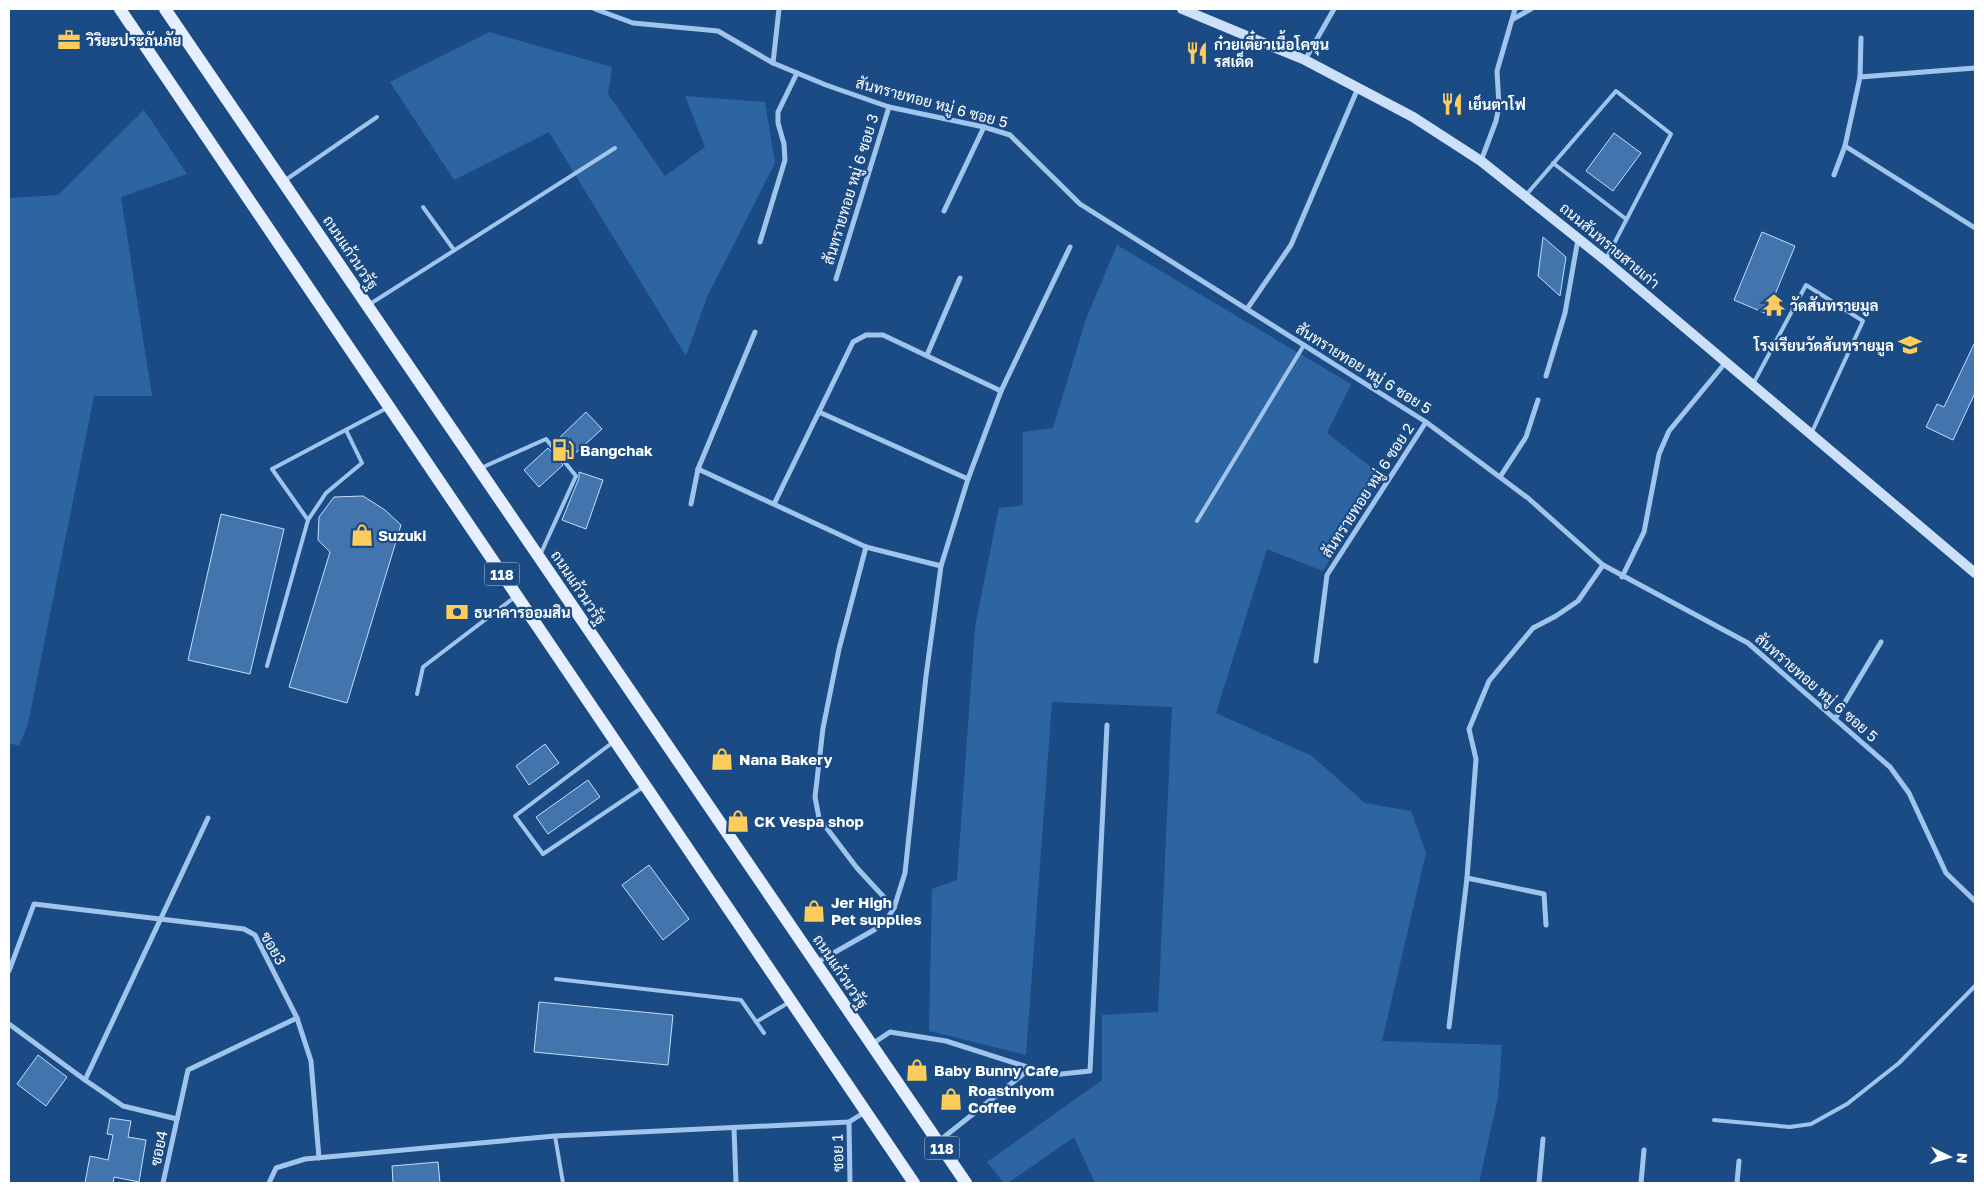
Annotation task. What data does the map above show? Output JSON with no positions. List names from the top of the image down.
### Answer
{
  "streets": {
    "main road": ["ถนนสันทรายสายเก่า", "ถนนแก้วนวรัฐ", "118"],
    "street": [
      "สันทรายทอย หมู่ 6 ซอย 5",
      "สันทรายทอย หมู่ 6 ซอย 3",
      "สันทรายทอย หมู่ 6 ซอย 2",
      "ซอย3",
      "ซอย4",
      "ซอย 1"
    ]
  },
  "crossings": [
    ["สันทรายทอย หมู่ 6 ซอย 5", "สันทรายทอย หมู่ 6 ซอย 3"],
    ["สันทรายทอย หมู่ 6 ซอย 5", "สันทรายทอย หมู่ 6 ซอย 2"],
    ["ซอย3", "ซอย4"]
  ],
  "places": {
    "office": ["วิริยะประกันภัย"],
    "restaurant": ["ก๋วยเตี๋ยวเนื้อโคขุน รสเด็ด", "เย็นตาโฟ"],
    "temple": ["วัดสันทรายมูล"],
    "school or university": ["โรงเรียนวัดสันทรายมูล"],
    "fuel station": ["Bangchak"],
    "shop": [
      "Suzuki",
      "Nana Bakery",
      "CK Vespa shop",
      "Jer High Pet supplies",
      "Baby Bunny Cafe",
      "Roastniyom Coffee"
    ],
    "bank": ["ธนาคารออมสิน"]
  },
  "north": "right"
}
